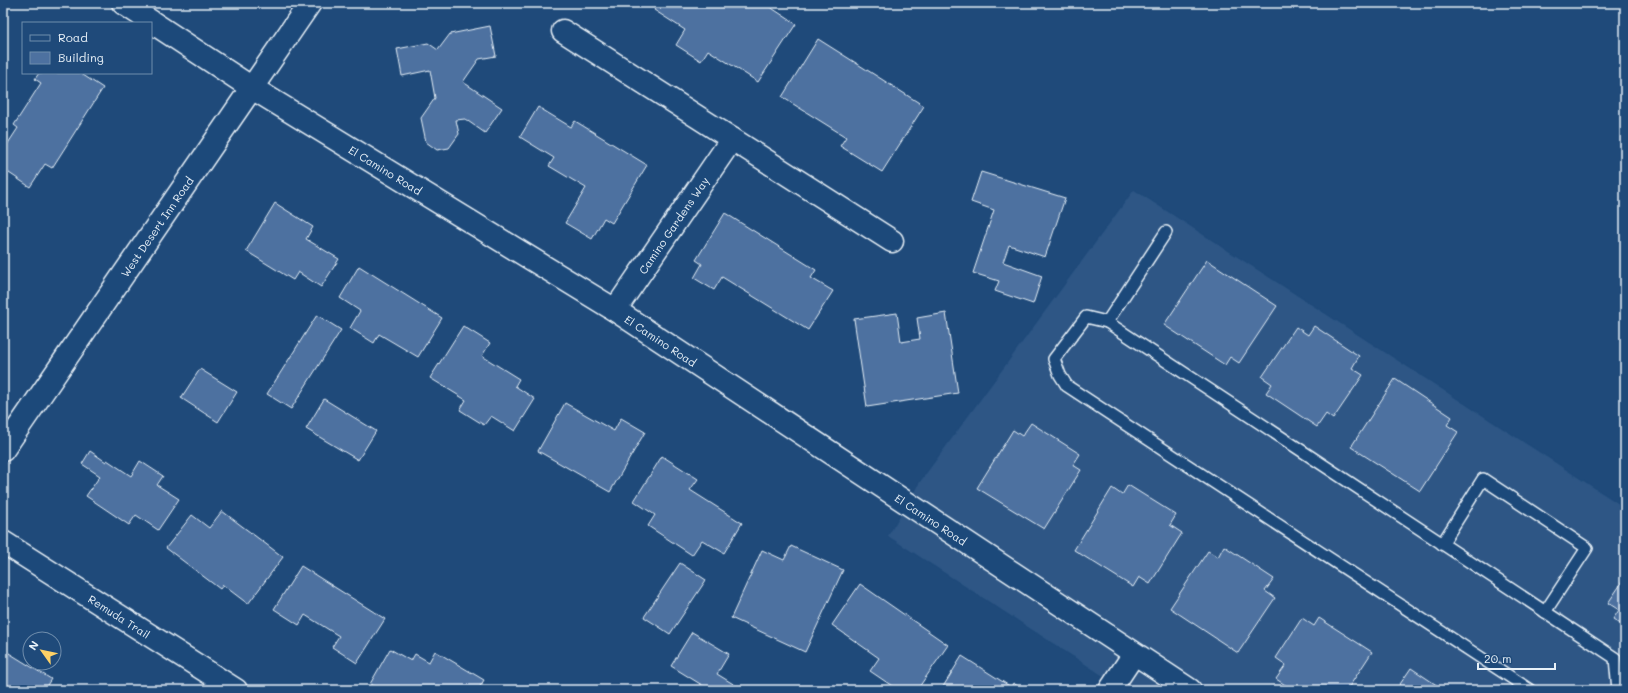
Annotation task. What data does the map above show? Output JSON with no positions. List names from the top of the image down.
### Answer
{
  "streets": {
    "street": [
      "El Camino Road",
      "Camino Gardens Way",
      "West Desert Inn Road",
      "Remuda Trail"
    ]
  },
  "crossings": [
    ["El Camino Road", "Camino Gardens Way"],
    ["El Camino Road", "West Desert Inn Road"]
  ],
  "legend": ["Road", "Building"],
  "scale_bar": "20 m",
  "north": "top left"
}
